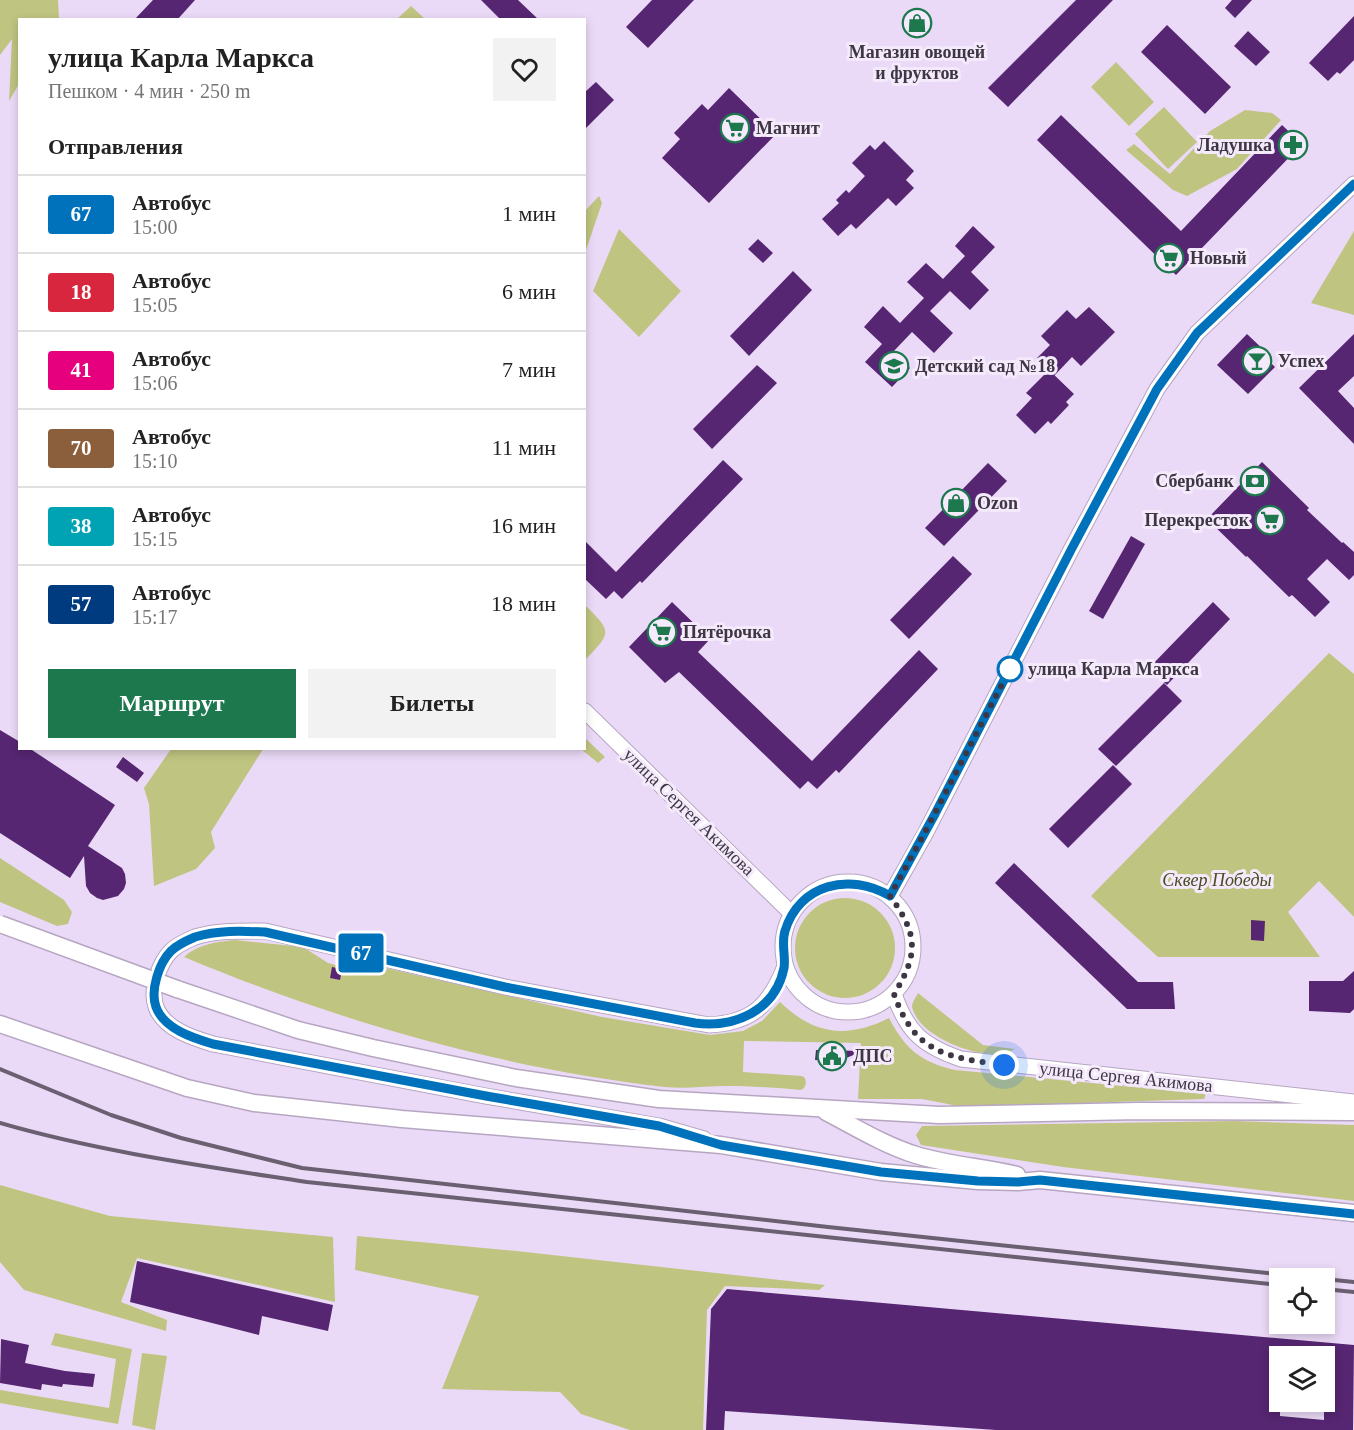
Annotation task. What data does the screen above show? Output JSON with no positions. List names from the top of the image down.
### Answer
{
  "streets": {
    "street": ["улица Сергея Акимова"]
  },
  "parks": ["Сквер Победы"],
  "places": {
    "shop": ["Магазин овощей и фруктов", "Ozon"],
    "supermarket": [
      "Магнит",
      "Новый",
      "Перекресток",
      "Пятёрочка"
    ],
    "pharmacy": ["Ладушка"],
    "bar": ["Успех"],
    "school or university": ["Детский сад №18"],
    "bank": ["Сбербанк"],
    "other": ["улица Карла Маркса"],
    "public building": ["ДПС"]
  },
  "lines": ["bus line 67"],
  "page": {
    "on_map": "67",
    "heading": [
      ["улица Карла Маркса", "Пешком · 4 мин · 250 m"],
      "Отправления"
    ],
    "list": [
      {
        "mark": "67",
        "name": "Автобус",
        "note": "15:00",
        "value": "1 мин"
      },
      {
        "mark": "18",
        "name": "Автобус",
        "note": "15:05",
        "value": "6 мин"
      },
      {
        "mark": "41",
        "name": "Автобус",
        "note": "15:06",
        "value": "7 мин"
      },
      {
        "mark": "70",
        "name": "Автобус",
        "note": "15:10",
        "value": "11 мин"
      },
      {
        "mark": "38",
        "name": "Автобус",
        "note": "15:15",
        "value": "16 мин"
      },
      {
        "mark": "57",
        "name": "Автобус",
        "note": "15:17",
        "value": "18 мин"
      }
    ],
    "buttons": ["Маршрут", "Билеты"]
  }
}
